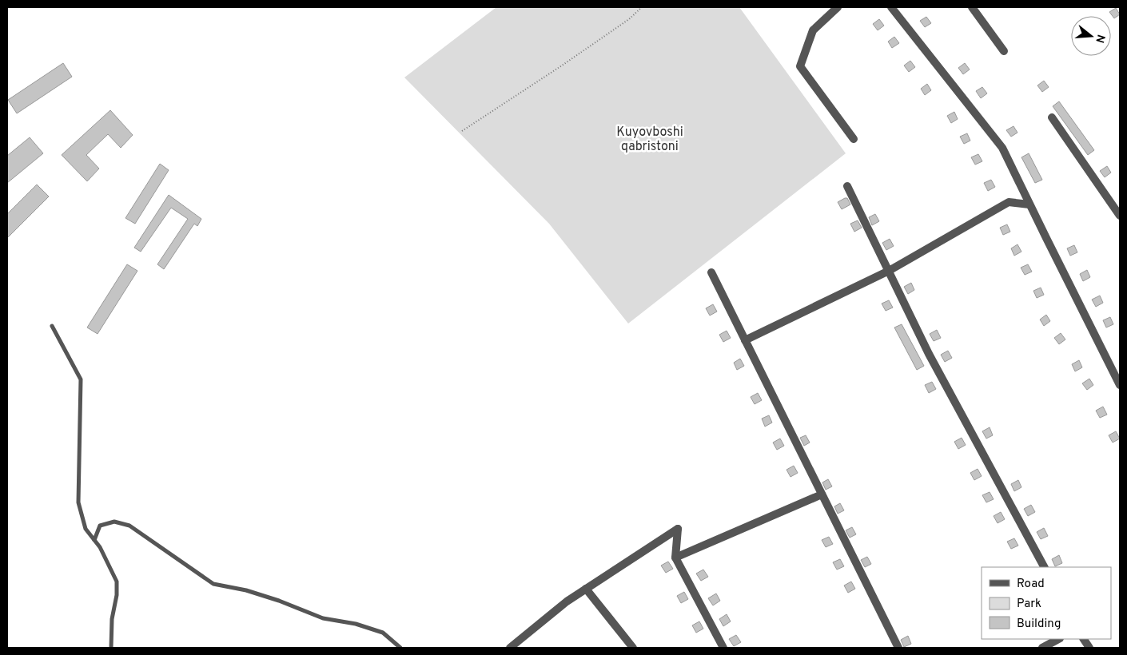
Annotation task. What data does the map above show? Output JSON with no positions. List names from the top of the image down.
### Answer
{
  "parks": ["Kuyovboshi qabristoni"],
  "legend": ["Road", "Park", "Building"],
  "north": "right"
}
